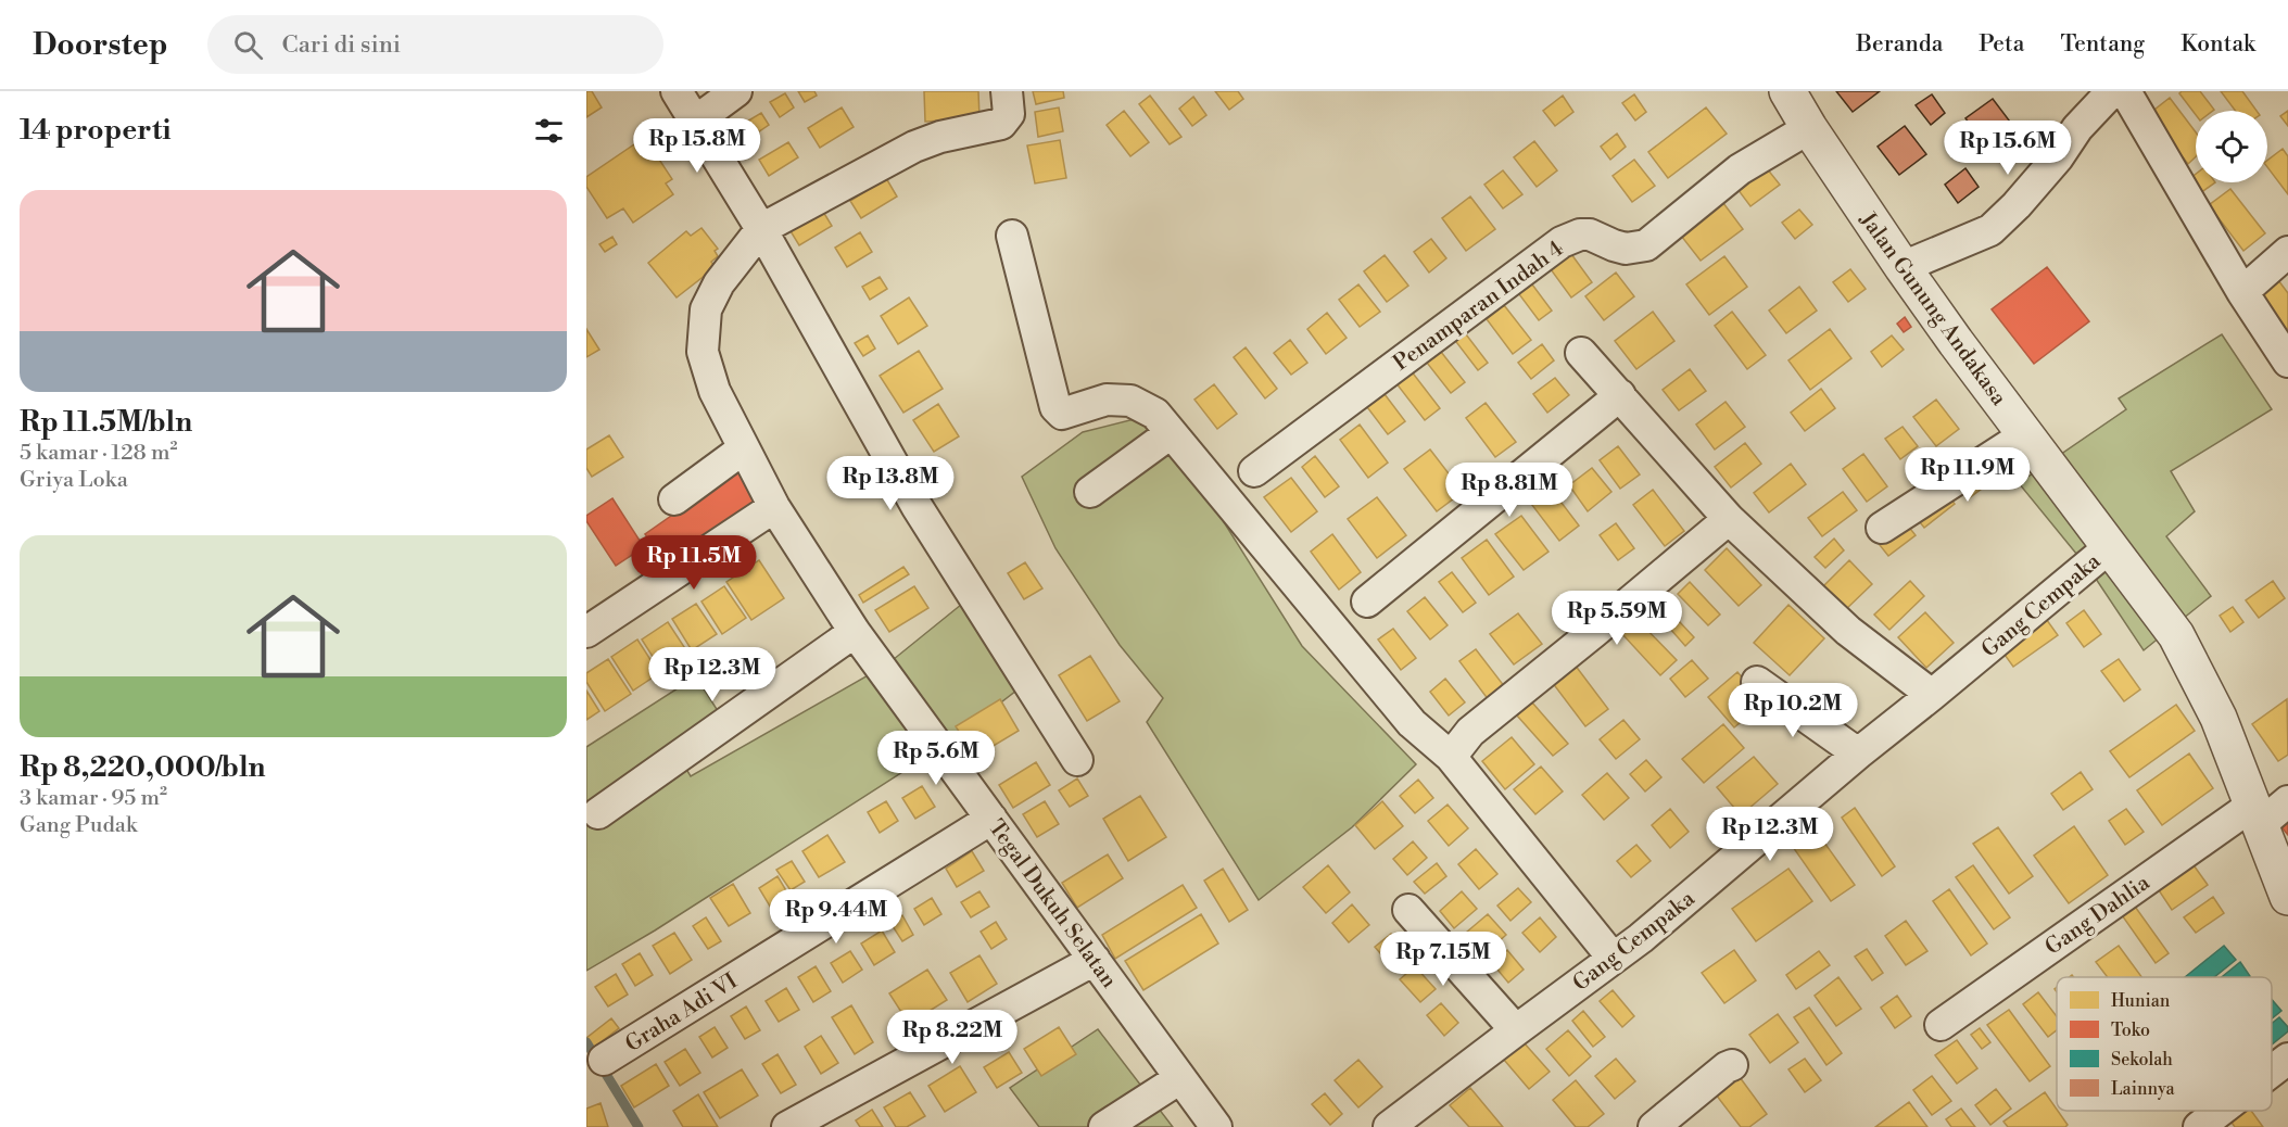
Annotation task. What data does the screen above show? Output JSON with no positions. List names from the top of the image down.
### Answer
{
  "streets": {
    "street": [
      "Penamparan Indah 4",
      "Jalan Gunung Andakasa",
      "Gang Cempaka",
      "Tegal Dukuh Selatan",
      "Gang Dahlia",
      "Graha Adi VI"
    ]
  },
  "crossings": [
    ["Penamparan Indah 4", "Jalan Gunung Andakasa"],
    ["Jalan Gunung Andakasa", "Gang Cempaka"],
    ["Jalan Gunung Andakasa", "Gang Dahlia"],
    ["Tegal Dukuh Selatan", "Graha Adi VI"]
  ],
  "legend": [
    "Hunian",
    "Toko",
    "Sekolah",
    "Lainnya"
  ],
  "page": {
    "header": "Doorstep",
    "search": "Cari di sini",
    "nav": [
      "Beranda",
      "Peta",
      "Tentang",
      "Kontak"
    ],
    "heading": "14 properti",
    "price": [
      "Rp 15.8M",
      "Rp 15.6M",
      "Rp 11.9M",
      "Rp 13.8M",
      "Rp 8.81M",
      "Rp 11.5M",
      "Rp 5.59M",
      "Rp 12.3M",
      "Rp 10.2M",
      "Rp 5.6M",
      "Rp 12.3M",
      "Rp 9.44M",
      "Rp 7.15M",
      "Rp 8.22M"
    ],
    "list": [
      {
        "name": "Rp 11.5M/bln",
        "note": "5 kamar · 128 m² · Griya Loka"
      },
      {
        "name": "Rp 8,220,000/bln",
        "note": "3 kamar · 95 m² · Gang Pudak"
      }
    ]
  }
}
